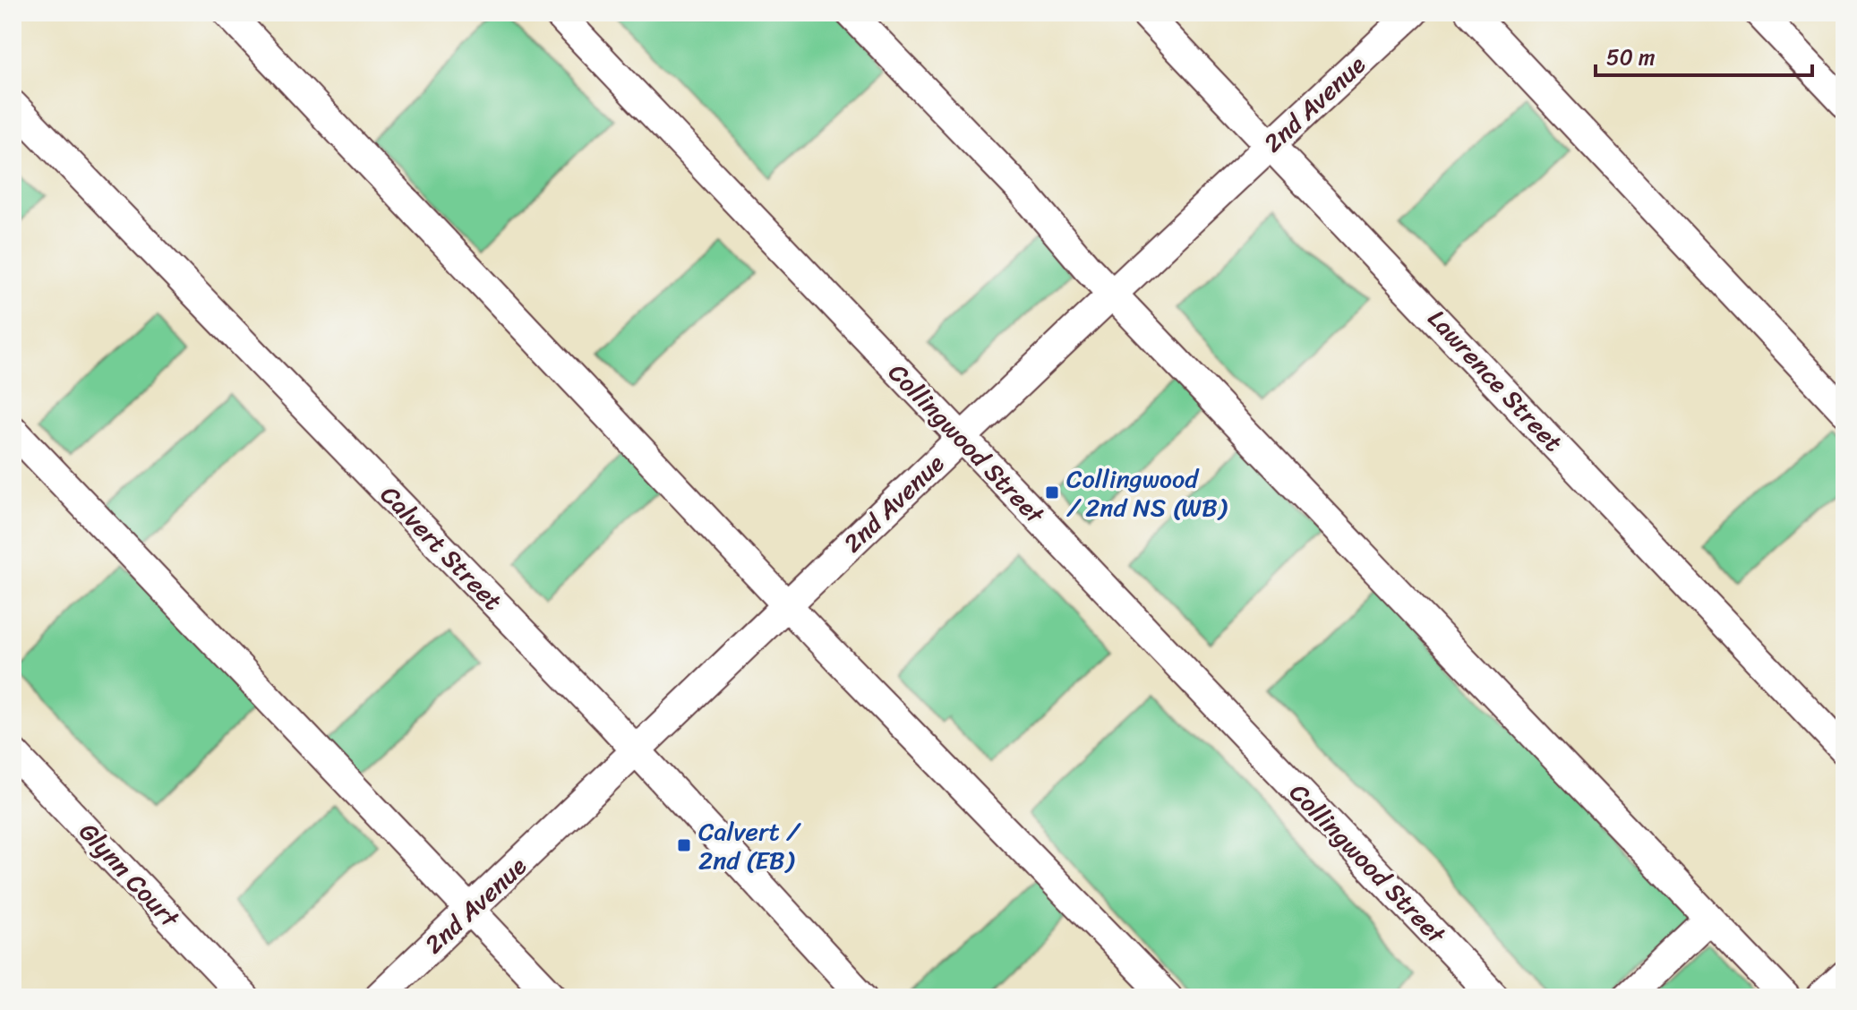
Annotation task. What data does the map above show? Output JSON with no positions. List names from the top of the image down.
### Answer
{
  "streets": {
    "street": [
      "2nd Avenue",
      "Lawrence Street",
      "Collingwood Street",
      "Calvert Street",
      "Glynn Court"
    ]
  },
  "crossings": [
    ["2nd Avenue", "Lawrence Street"],
    ["2nd Avenue", "Collingwood Street"],
    ["2nd Avenue", "Calvert Street"]
  ],
  "places": {
    "transit": ["Collingwood / 2nd NS (WB)", "Calvert / 2nd (EB)"]
  },
  "scale_bar": "50 m"
}
